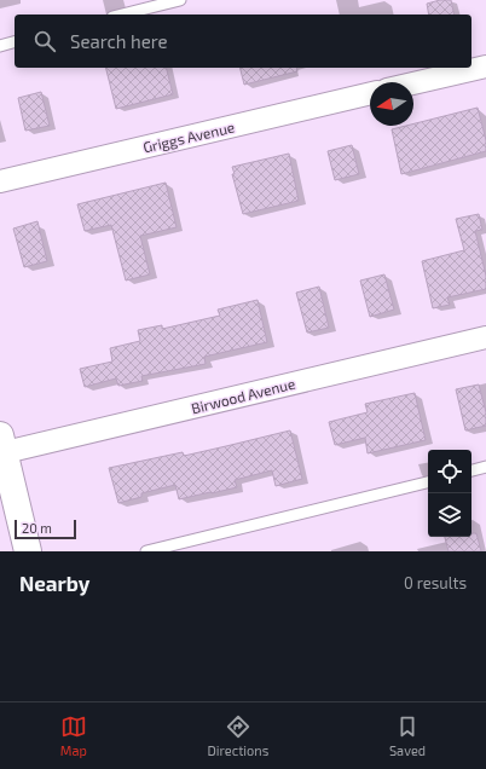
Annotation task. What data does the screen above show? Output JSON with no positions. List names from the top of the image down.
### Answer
{
  "streets": {
    "street": ["Griggs Avenue", "Birwood Avenue"]
  },
  "scale_bar": "20 m",
  "north": "left",
  "page": {
    "search": "Search here",
    "scale": "20 m",
    "heading": ["Nearby", "0 results"],
    "nav": ["Map", "Directions", "Saved"]
  }
}
